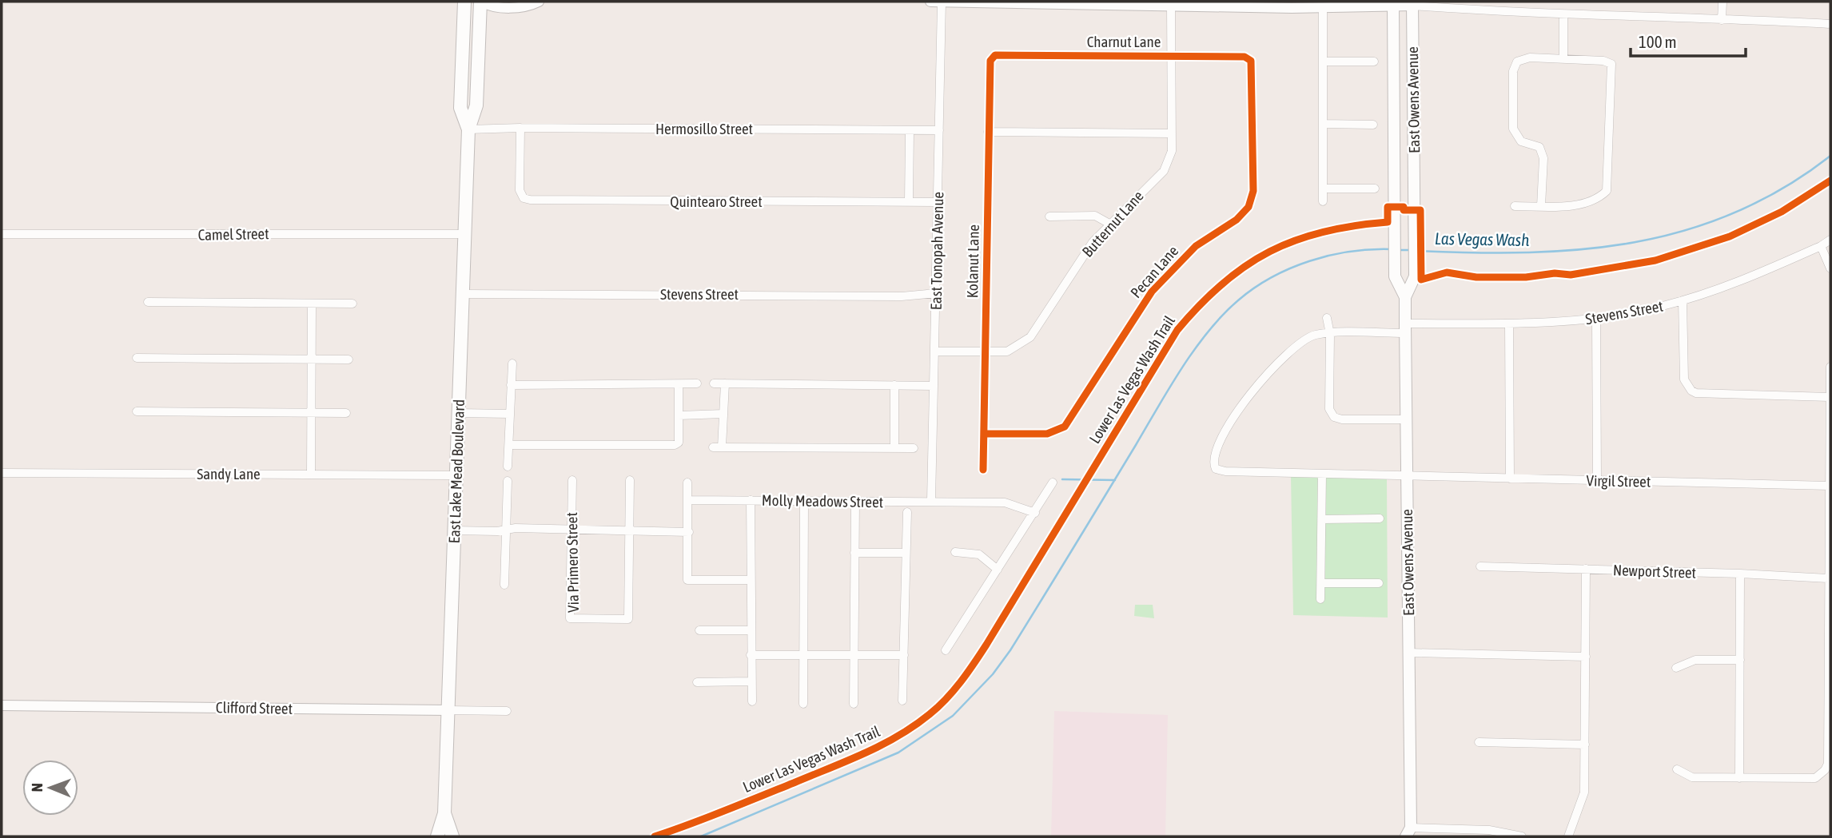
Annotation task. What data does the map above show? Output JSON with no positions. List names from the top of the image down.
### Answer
{
  "streets": {
    "main road": ["East Owens Avenue", "East Lake Mead Boulevard"],
    "street": [
      "Charnut Lane",
      "Hermosillo Street",
      "Quintearo Street",
      "Butternut Lane",
      "Camel Street",
      "East Tonopah Avenue",
      "Kolanut Lane",
      "Pecan Lane",
      "Stevens Street",
      "Sandy Lane",
      "Virgil Street",
      "Molly Meadows Street",
      "Via Primero Street",
      "Newport Street",
      "Clifford Street"
    ],
    "cycle path": ["Lower Las Vegas Wash Trail"]
  },
  "crossings": [
    ["Charnut Lane", "Butternut Lane"],
    ["Charnut Lane", "Kolanut Lane"],
    ["Charnut Lane", "Pecan Lane"],
    ["East Owens Avenue", "Stevens Street"],
    ["East Owens Avenue", "Virgil Street"],
    ["Hermosillo Street", "Quintearo Street"],
    ["Hermosillo Street", "East Tonopah Avenue"],
    ["Hermosillo Street", "East Lake Mead Boulevard"],
    ["Quintearo Street", "East Tonopah Avenue"],
    ["Butternut Lane", "East Tonopah Avenue"],
    ["Butternut Lane", "Kolanut Lane"],
    ["Camel Street", "East Lake Mead Boulevard"],
    ["East Tonopah Avenue", "Stevens Street"],
    ["East Tonopah Avenue", "Molly Meadows Street"],
    ["Kolanut Lane", "Pecan Lane"],
    ["Stevens Street", "East Lake Mead Boulevard"],
    ["East Lake Mead Boulevard", "Sandy Lane"],
    ["East Lake Mead Boulevard", "Clifford Street"]
  ],
  "water": ["Las Vegas Wash"],
  "scale_bar": "100 m",
  "north": "left"
}
